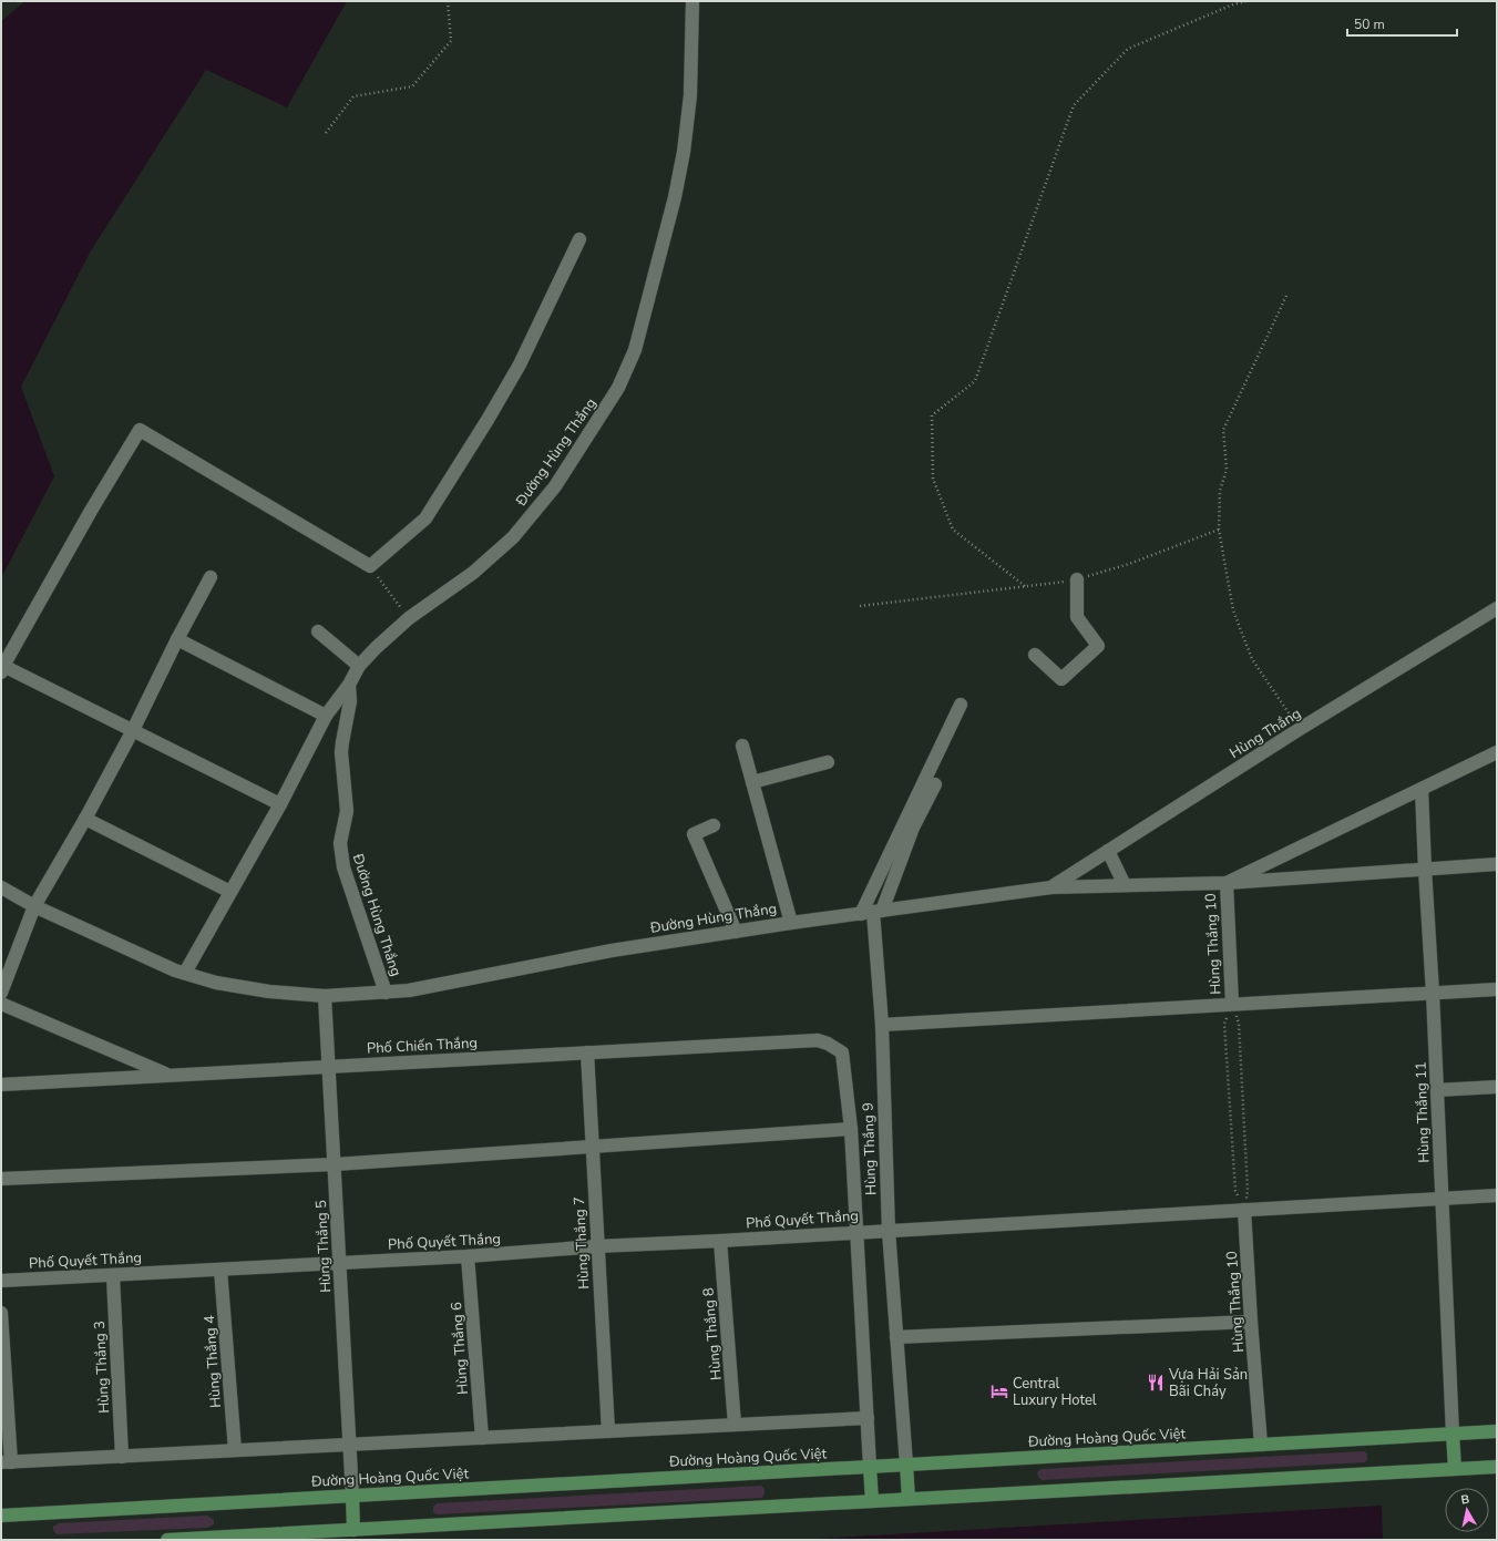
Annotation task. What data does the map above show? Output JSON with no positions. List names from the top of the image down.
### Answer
{
  "streets": {
    "main road": ["Đường Hoàng Quốc Việt"],
    "street": [
      "Đường Hùng Thắng",
      "Hùng Thắng",
      "Hùng Thắng 10",
      "Phố Chiến Thắng",
      "Hùng Thắng 11",
      "Hùng Thắng 9",
      "Phố Quyết Thắng",
      "Hùng Thắng 7",
      "Hùng Thắng 5",
      "Hùng Thắng 8",
      "Hùng Thắng 6",
      "Hùng Thắng 4",
      "Hùng Thắng 3"
    ]
  },
  "crossings": [
    ["Đường Hùng Thắng", "Hùng Thắng"],
    ["Đường Hùng Thắng", "Hùng Thắng 10"],
    ["Đường Hùng Thắng", "Hùng Thắng 11"],
    ["Đường Hùng Thắng", "Hùng Thắng 9"],
    ["Hùng Thắng 10", "Phố Quyết Thắng"],
    ["Hùng Thắng 10", "Đường Hoàng Quốc Việt"],
    ["Phố Chiến Thắng", "Hùng Thắng 7"],
    ["Phố Chiến Thắng", "Hùng Thắng 5"],
    ["Hùng Thắng 11", "Phố Quyết Thắng"],
    ["Hùng Thắng 11", "Đường Hoàng Quốc Việt"],
    ["Hùng Thắng 9", "Phố Quyết Thắng"],
    ["Hùng Thắng 9", "Đường Hoàng Quốc Việt"],
    ["Phố Quyết Thắng", "Hùng Thắng 7"],
    ["Phố Quyết Thắng", "Hùng Thắng 5"],
    ["Phố Quyết Thắng", "Hùng Thắng 8"],
    ["Phố Quyết Thắng", "Hùng Thắng 6"],
    ["Phố Quyết Thắng", "Hùng Thắng 4"],
    ["Phố Quyết Thắng", "Hùng Thắng 3"],
    ["Hùng Thắng 5", "Đường Hoàng Quốc Việt"]
  ],
  "places": {
    "restaurant": ["Vựa Hải Sản Bãi Cháy"],
    "hotel": ["Central Luxury Hotel"]
  },
  "scale_bar": "50 m",
  "north": "top"
}
